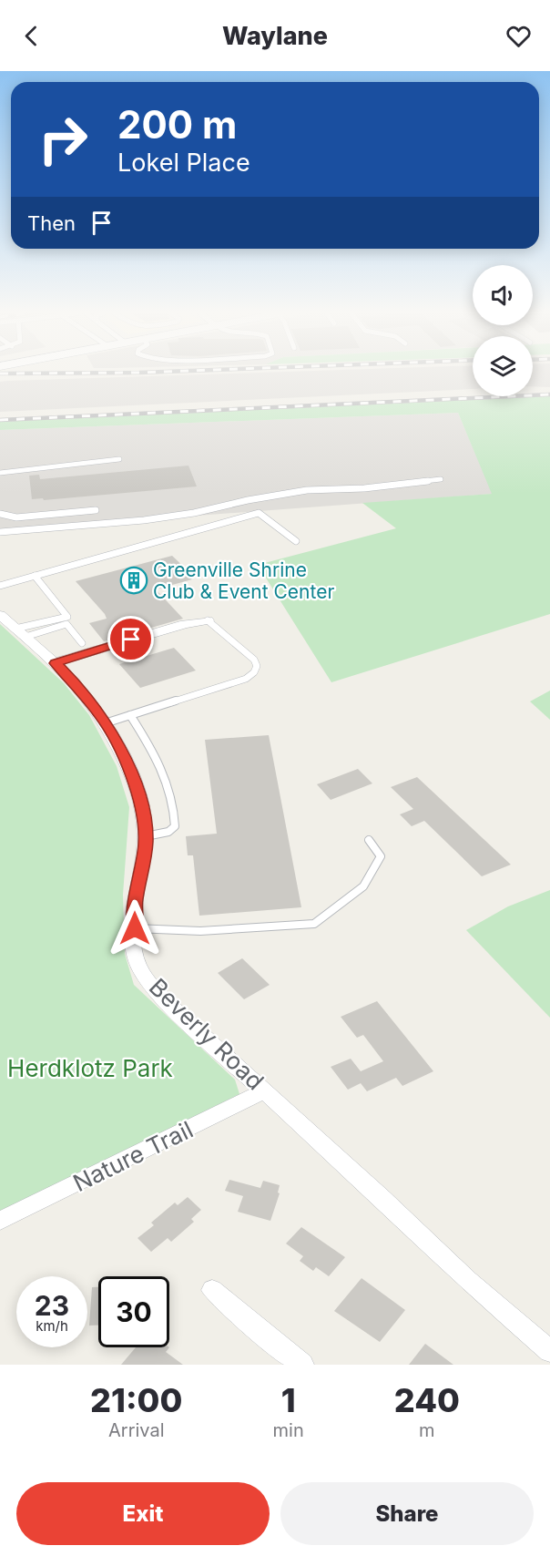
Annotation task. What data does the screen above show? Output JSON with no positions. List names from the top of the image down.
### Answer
{
  "streets": {
    "street": ["Beverly Road", "Nature Trail"]
  },
  "crossings": [
    ["Beverly Road", "Nature Trail"]
  ],
  "parks": ["Herdklotz Park"],
  "places": {
    "building": ["Greenville Shrine Club & Event Center"]
  },
  "page": {
    "header": "Waylane",
    "turn": ["200 m", "Lokel Place"],
    "then": "Then",
    "speed": "23 km/h",
    "limit": "30",
    "eta": [
      "21:00",
      "Arrival",
      "1",
      "min",
      "240",
      "m"
    ],
    "buttons": ["Exit", "Share"]
  }
}
